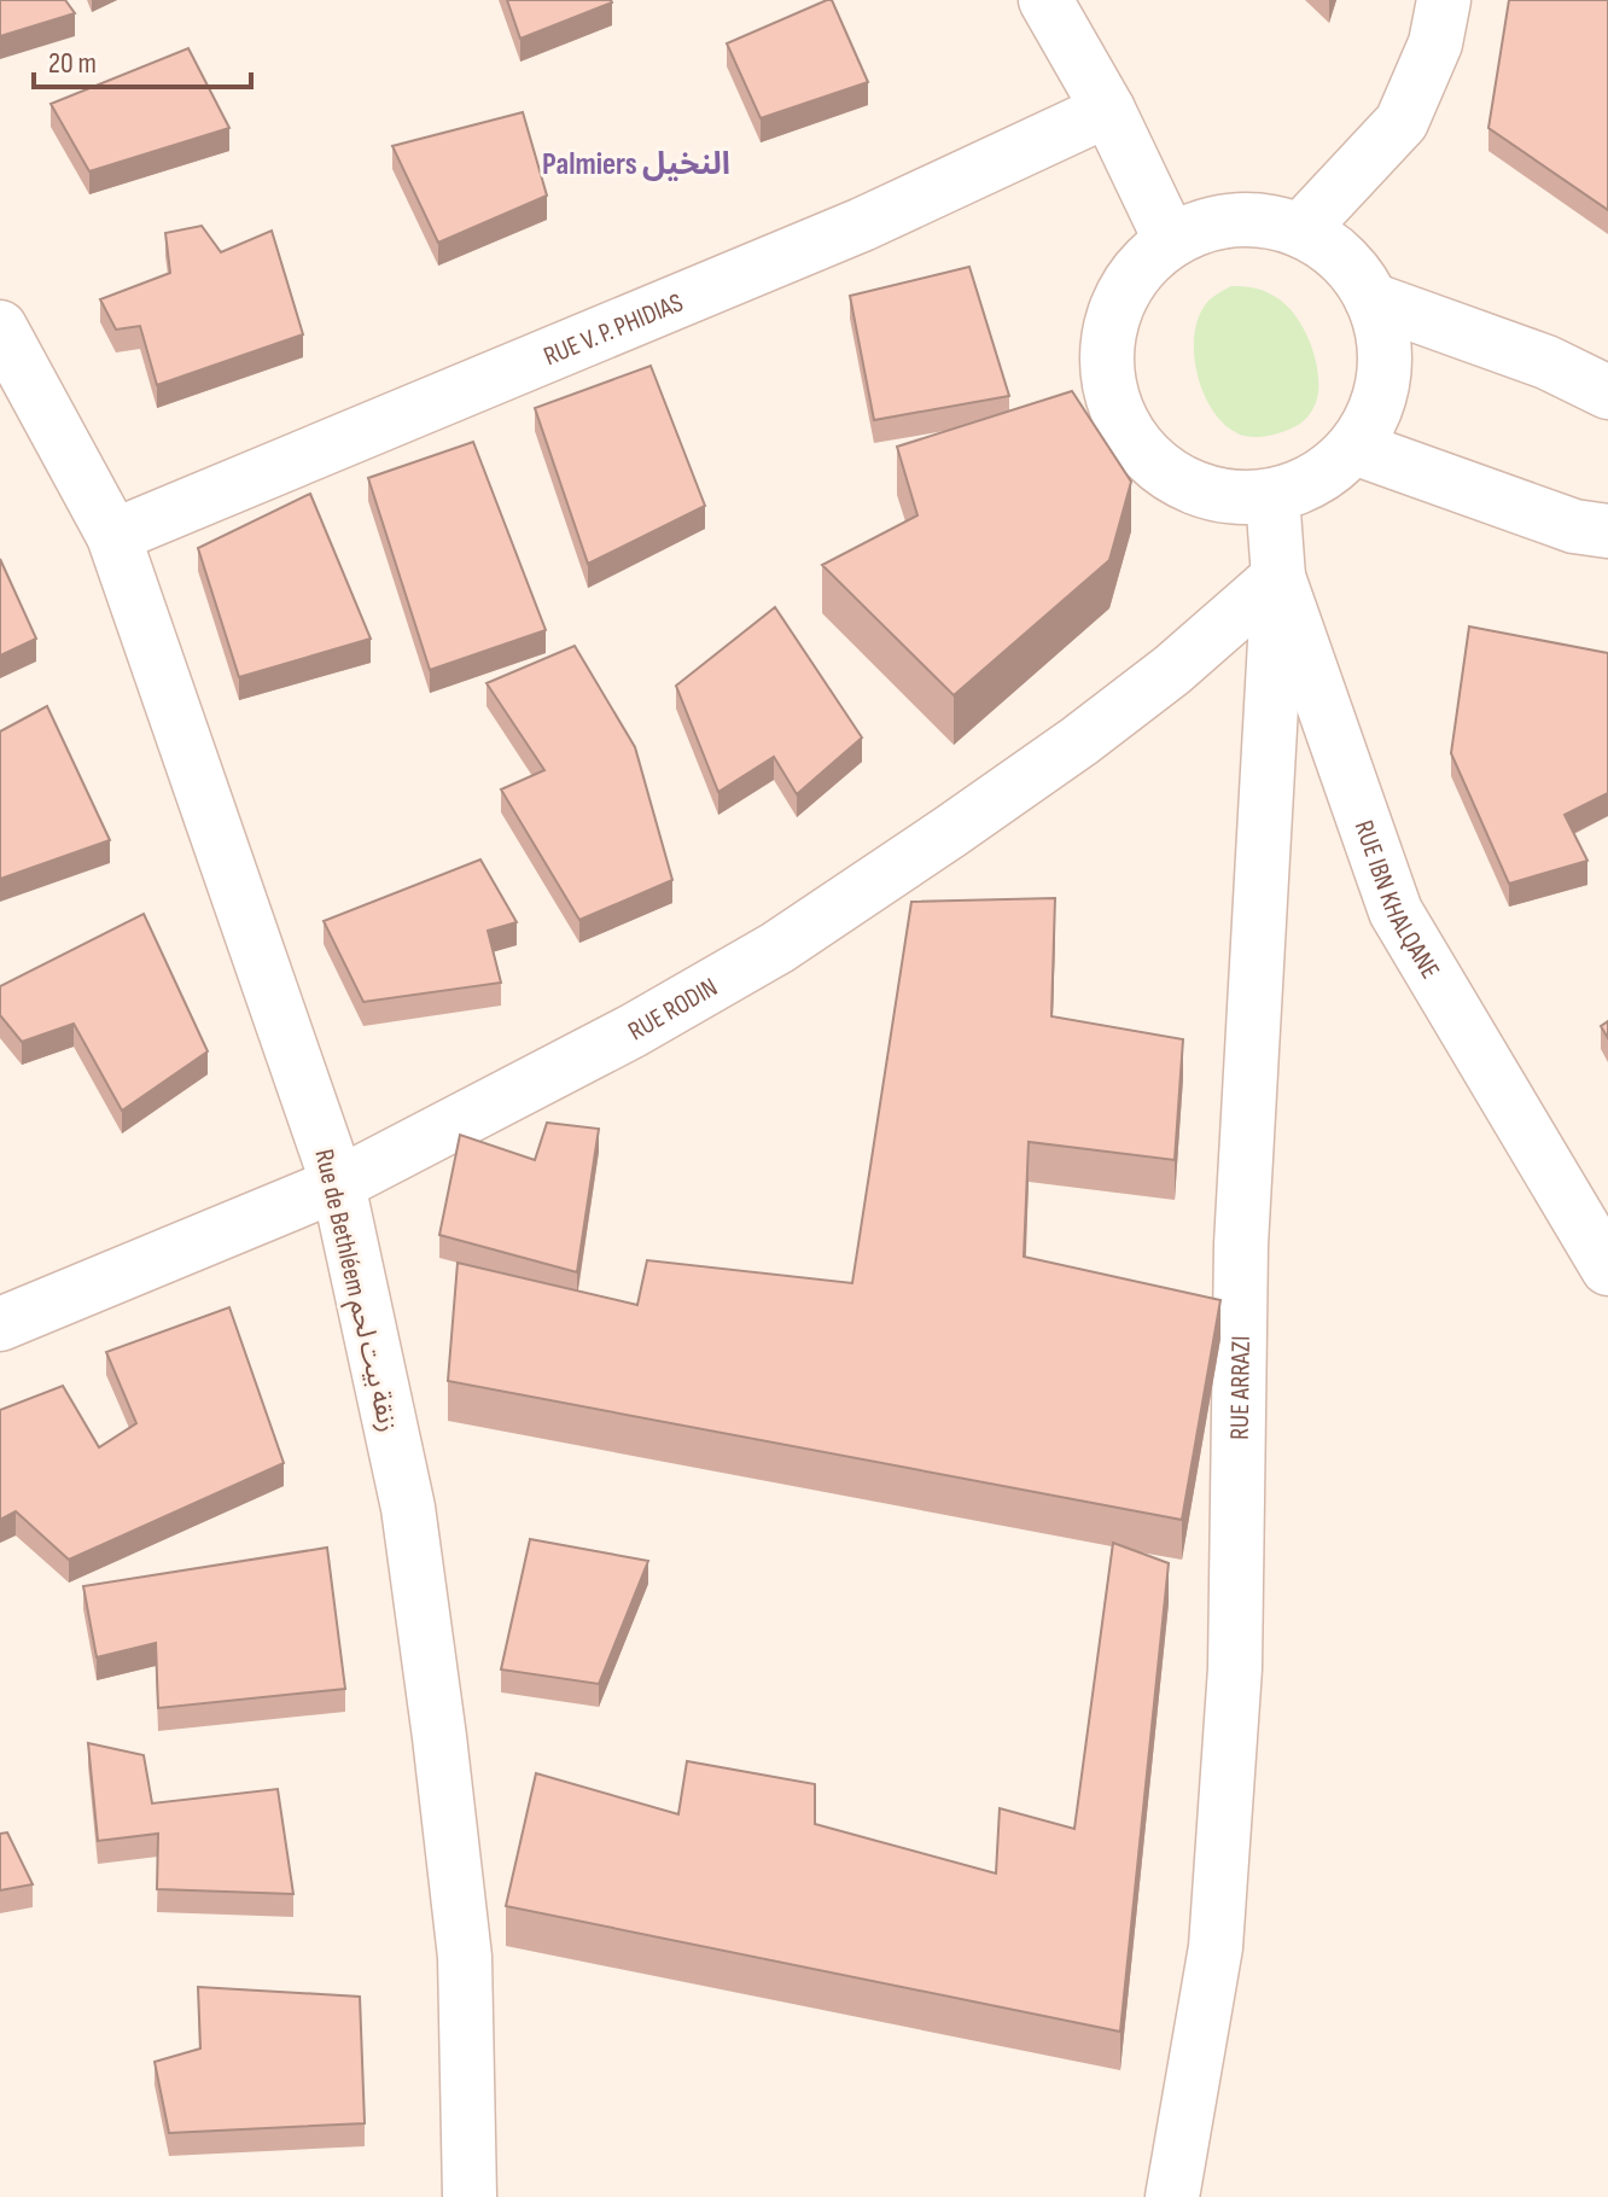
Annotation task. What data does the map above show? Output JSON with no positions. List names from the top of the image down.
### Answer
{
  "streets": {
    "street": [
      "RUE V. P. PHIDIAS",
      "RUE IBN KHALQANE",
      "RUE RODIN",
      "Rue de Bethléem زنقة بيت لحم",
      "RUE ARRAZI"
    ]
  },
  "crossings": [
    ["RUE V. P. PHIDIAS", "Rue de Bethléem زنقة بيت لحم"],
    ["RUE IBN KHALQANE", "RUE RODIN"],
    ["RUE IBN KHALQANE", "RUE ARRAZI"],
    ["RUE RODIN", "Rue de Bethléem زنقة بيت لحم"],
    ["RUE RODIN", "RUE ARRAZI"]
  ],
  "districts": ["Palmiers النخيل"],
  "scale_bar": "20 m"
}
